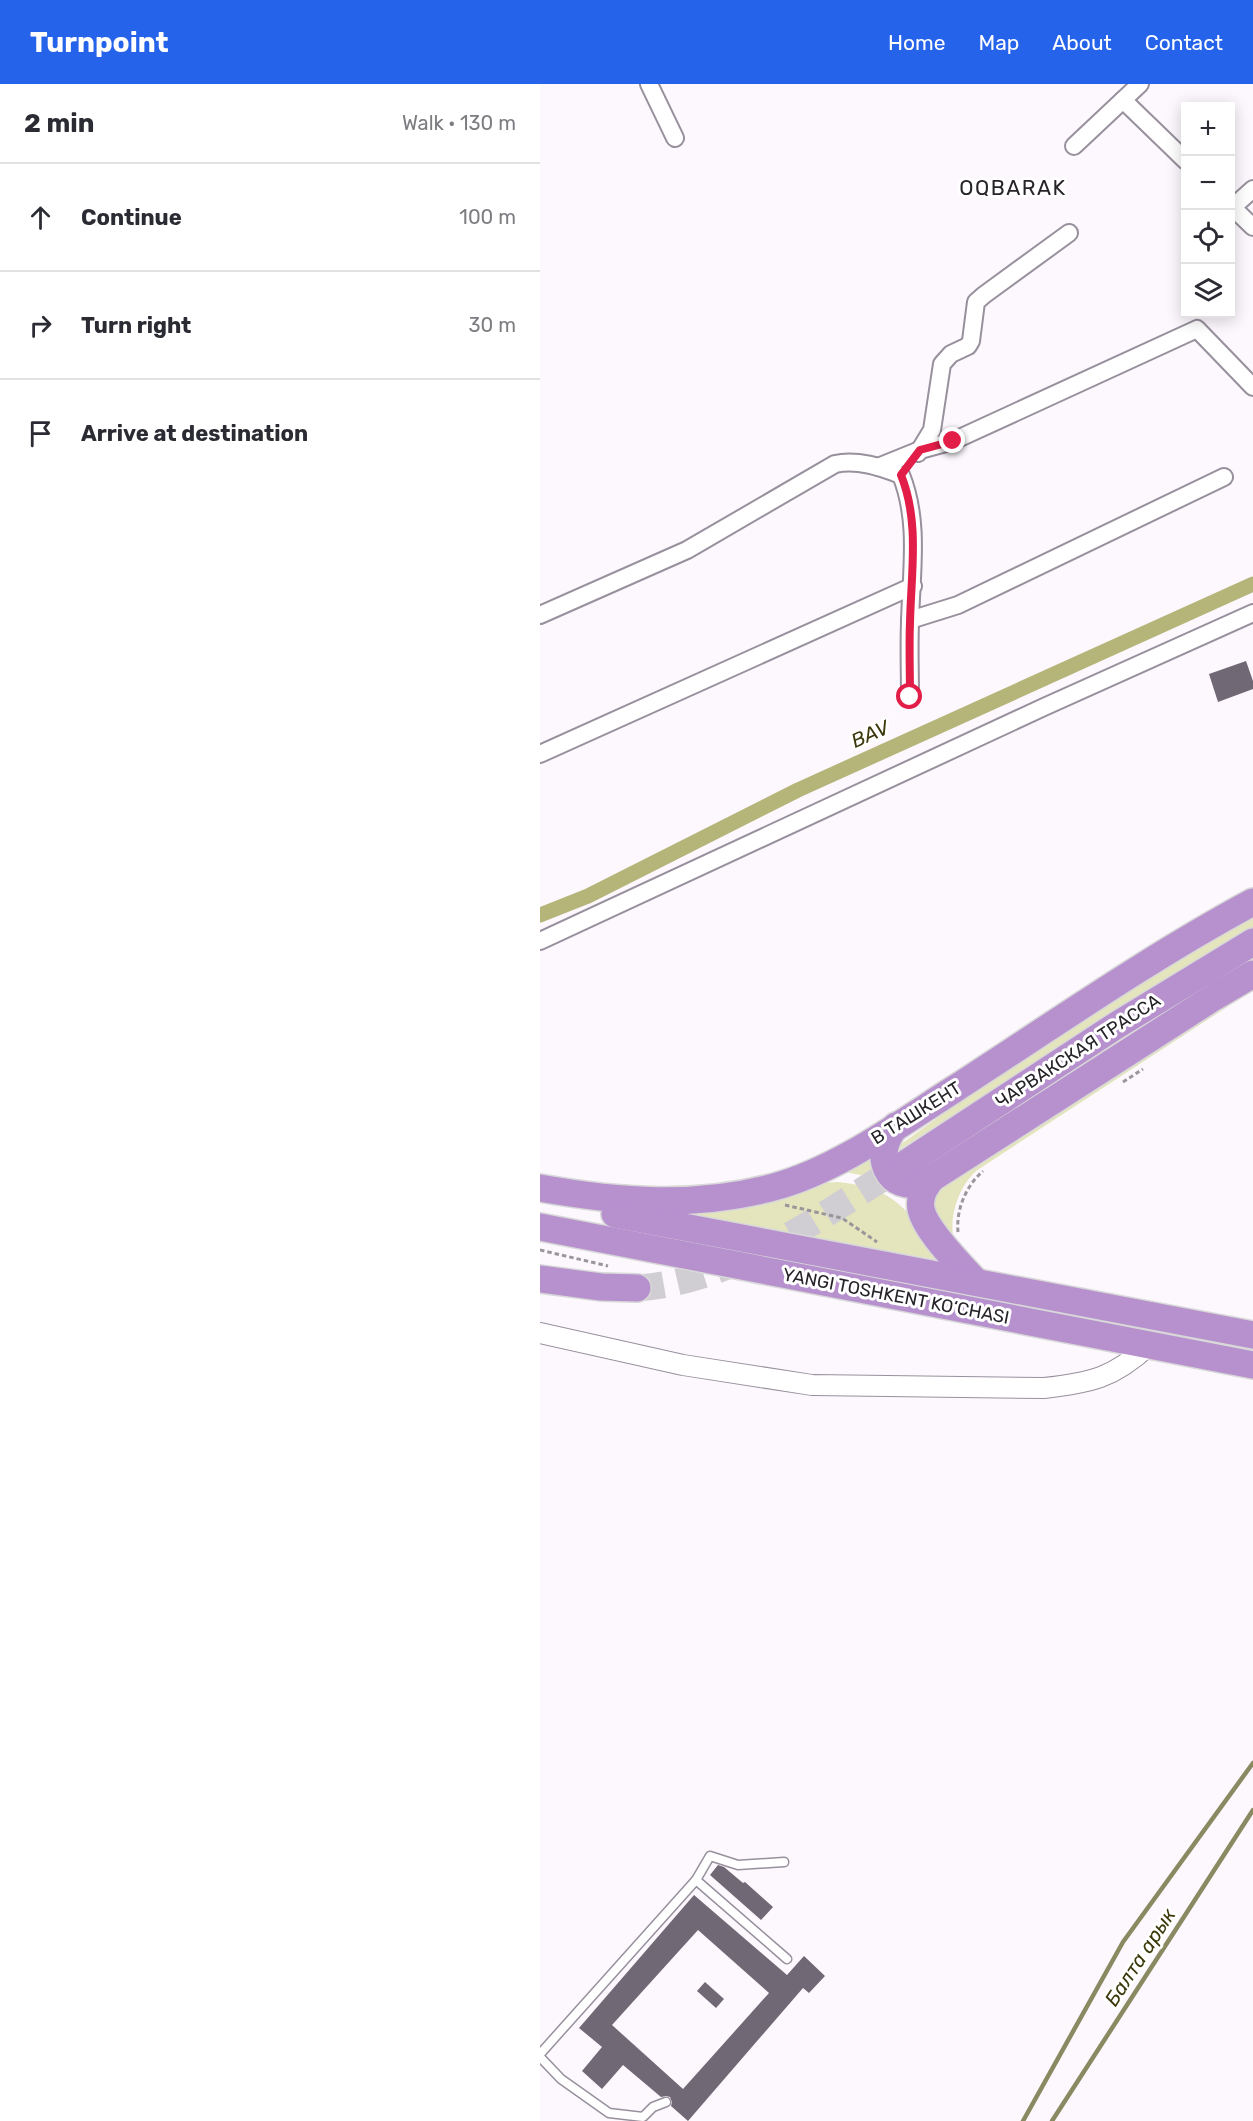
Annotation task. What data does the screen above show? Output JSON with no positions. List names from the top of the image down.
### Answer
{
  "streets": {
    "highway": ["ЧАРВАКСКАЯ ТРАССА", "В ТАШКЕНТ", "YANGI TOSHKENT KO‘CHASI"]
  },
  "districts": ["OQBARAK"],
  "water": ["BAV", "Балта арык"],
  "page": {
    "header": "Turnpoint",
    "nav": [
      "Home",
      "Map",
      "About",
      "Contact"
    ],
    "heading": ["2 min", "Walk · 130 m"],
    "map_buttons": ["+", "−"],
    "list": [
      ["Continue", "100 m"],
      ["Turn right", "30 m"],
      "Arrive at destination"
    ]
  }
}
